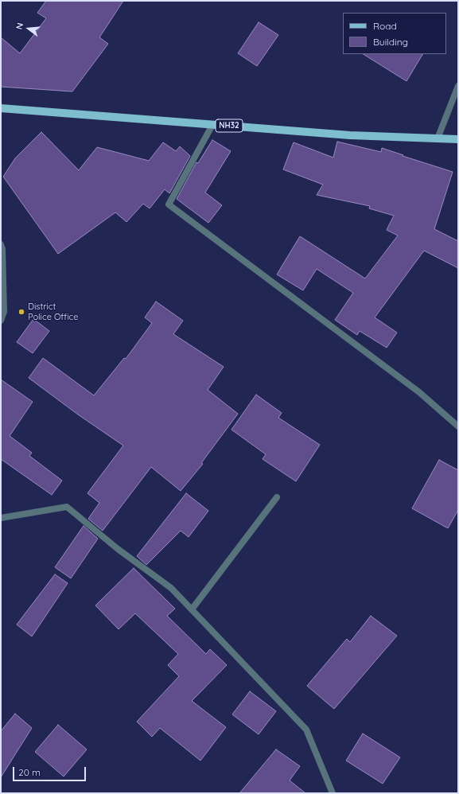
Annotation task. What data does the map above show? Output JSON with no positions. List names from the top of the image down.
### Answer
{
  "streets": {
    "main road": ["NH32"]
  },
  "places": ["District Police Office"],
  "legend": ["Road", "Building"],
  "scale_bar": "20 m",
  "north": "left"
}
